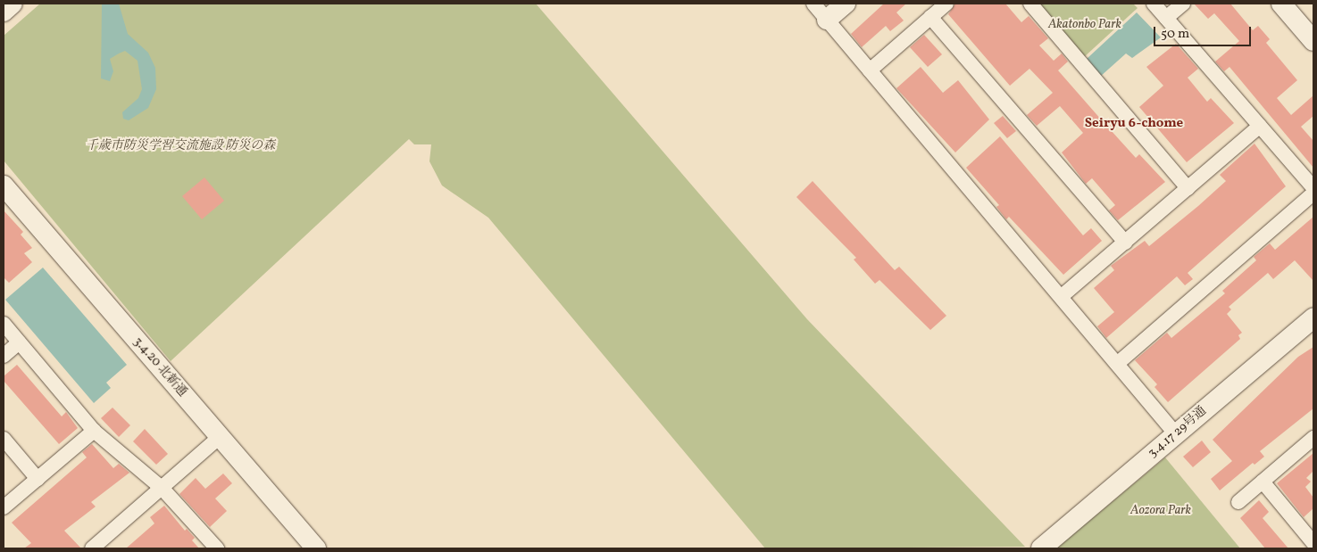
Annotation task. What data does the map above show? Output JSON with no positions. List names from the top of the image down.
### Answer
{
  "streets": {
    "street": ["3.4.20 北新通", "3.4.17 29号通"]
  },
  "districts": ["Seiryu 6-chome"],
  "parks": ["Akatonbo Park", "千歳市防災学習交流施設 防災の森", "Aozora Park"],
  "scale_bar": "50 m"
}
